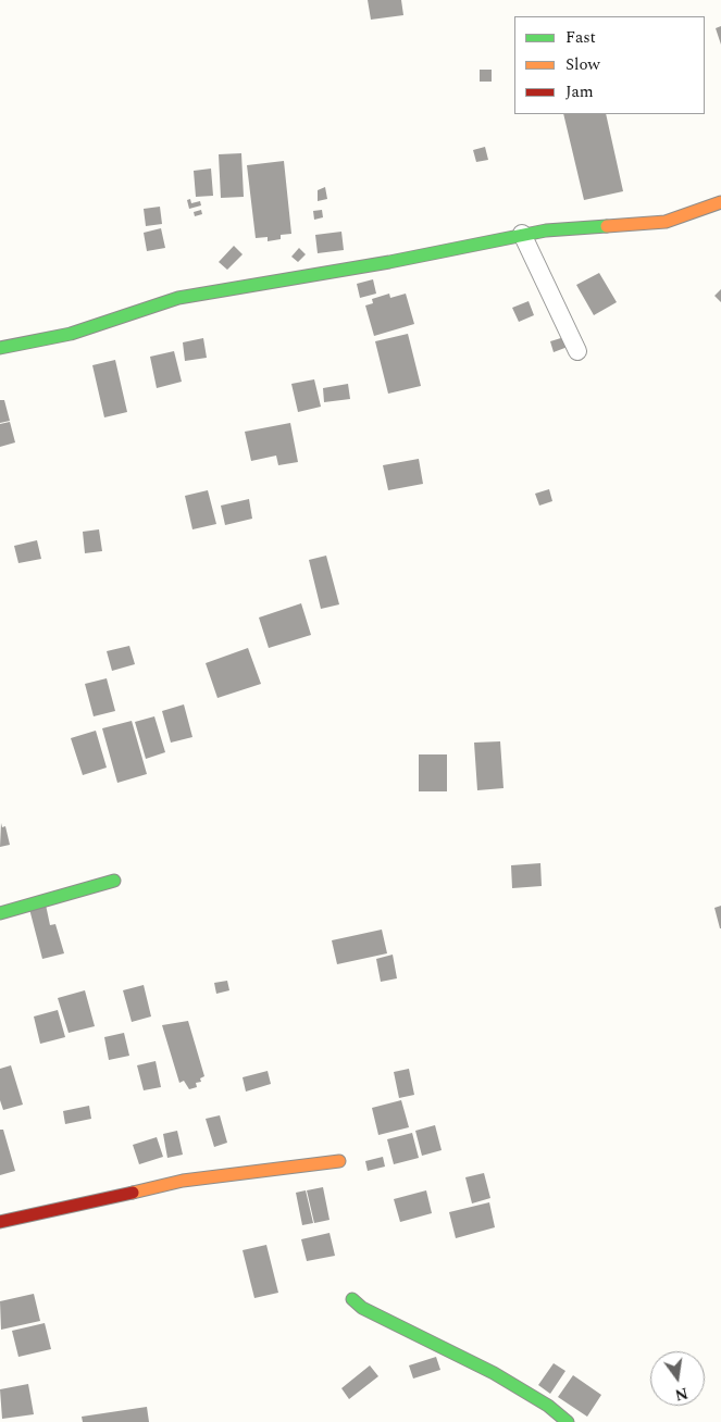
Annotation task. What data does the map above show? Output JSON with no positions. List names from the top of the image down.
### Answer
{
  "legend": ["Fast", "Slow", "Jam"],
  "north": "bottom"
}
